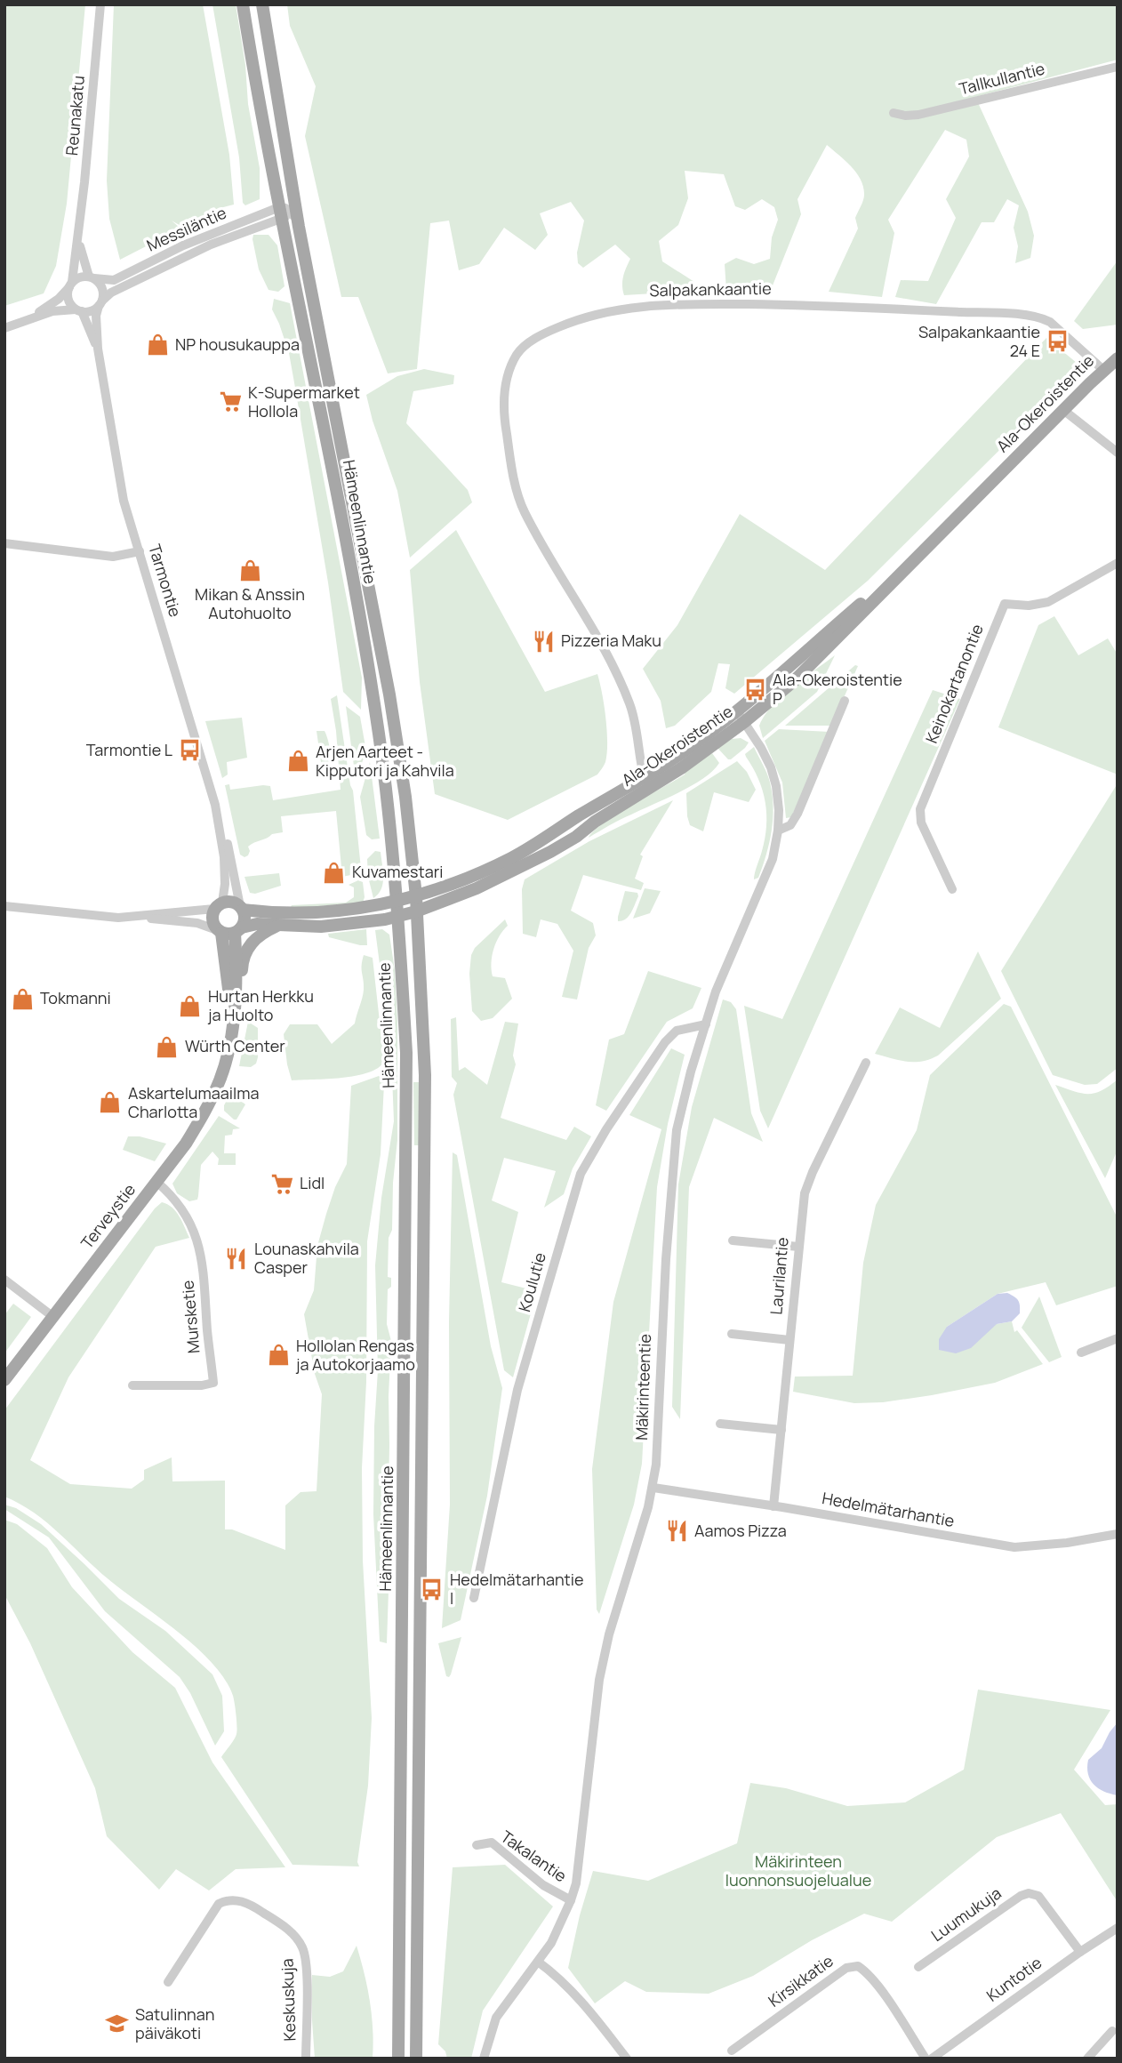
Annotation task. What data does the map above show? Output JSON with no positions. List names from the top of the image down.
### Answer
{
  "streets": {
    "main road": ["Ala-Okeroistentie", "Hämeenlinnantie", "Terveystie"],
    "street": [
      "Tallkullantie",
      "Reunakatu",
      "Messiläntie",
      "Salpakankaantie",
      "Tarmontie",
      "Keinokartanontie",
      "Laurilantie",
      "Koulutie",
      "Mursketie",
      "Mäkirinteentie",
      "Hedelmätarhantie",
      "Takalantie",
      "Luumukuja",
      "Kuntotie",
      "Kirsikkatie",
      "Keskuskuja"
    ]
  },
  "crossings": [
    ["Reunakatu", "Messiläntie"],
    ["Reunakatu", "Tarmontie"],
    ["Messiläntie", "Hämeenlinnantie"],
    ["Messiläntie", "Tarmontie"],
    ["Salpakankaantie", "Ala-Okeroistentie"],
    ["Ala-Okeroistentie", "Hämeenlinnantie"],
    ["Ala-Okeroistentie", "Tarmontie"],
    ["Ala-Okeroistentie", "Terveystie"],
    ["Ala-Okeroistentie", "Mäkirinteentie"],
    ["Tarmontie", "Terveystie"],
    ["Terveystie", "Mursketie"],
    ["Laurilantie", "Hedelmätarhantie"],
    ["Koulutie", "Mäkirinteentie"],
    ["Mäkirinteentie", "Hedelmätarhantie"],
    ["Mäkirinteentie", "Takalantie"],
    ["Luumukuja", "Kuntotie"]
  ],
  "parks": ["Mäkirinteen luonnonsuojelualue"],
  "places": {
    "bus stop": [
      "Salpakankaantie 24 E",
      "Ala-Okeroistentie P",
      "Tarmontie L",
      "Hedelmätarhantie I"
    ],
    "shop": [
      "NP housukauppa",
      "Mikan & Anssin Autohuolto",
      "Arjen Aarteet - Kipputori ja Kahvila",
      "Kuvamestari",
      "Tokmanni",
      "Hurtan Herkku ja Huolto",
      "Würth Center",
      "Askartelumaailma Charlotta",
      "Hollolan Rengas ja Autokorjaamo"
    ],
    "supermarket": ["K-Supermarket Hollola", "Lidl"],
    "restaurant": ["Pizzeria Maku", "Lounaskahvila Casper", "Aamos Pizza"],
    "school or university": ["Satulinnan päiväkoti"]
  }
}
